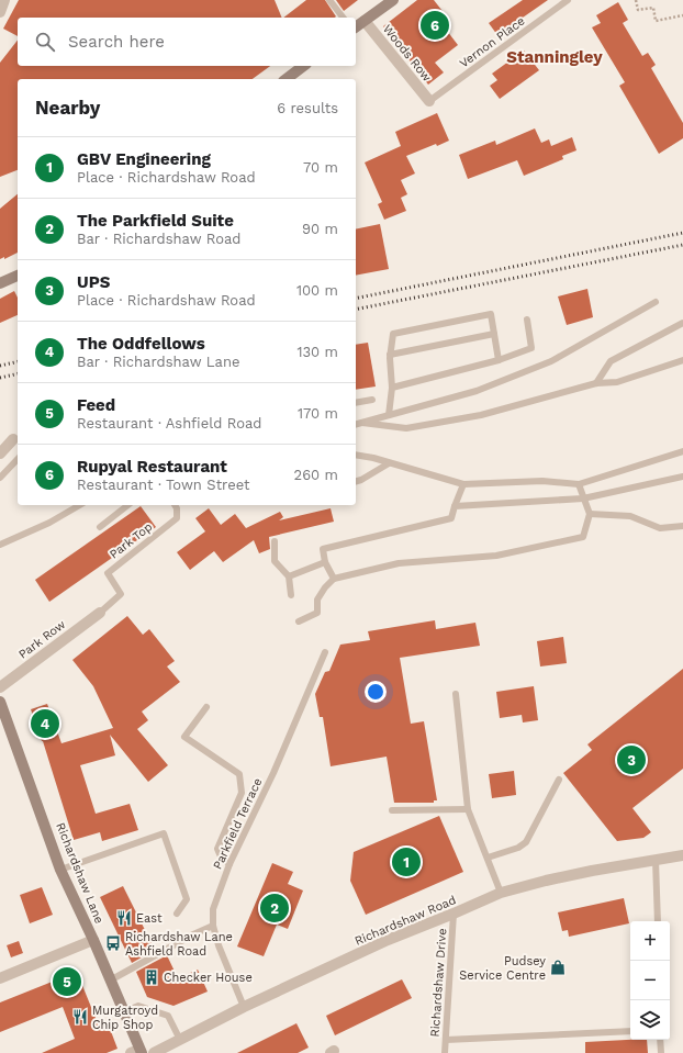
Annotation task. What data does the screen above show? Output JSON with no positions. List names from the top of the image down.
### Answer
{
  "streets": {
    "main road": ["Richardshaw Lane"],
    "street": ["Woods Row", "Park Row", "Richardshaw Road"],
    "lane": [
      "Vernon Place",
      "Park Top",
      "Parkfield Terrace",
      "Richardshaw Drive"
    ]
  },
  "crossings": [
    ["Vernon Place", "Woods Row"],
    ["Park Top", "Park Row"],
    ["Parkfield Terrace", "Richardshaw Road"],
    ["Richardshaw Road", "Richardshaw Drive"]
  ],
  "districts": ["Stanningley"],
  "places": {
    "restaurant": ["East", "Murgatroyd Chip Shop"],
    "bus stop": ["Richardshaw Lane Ashfield Road"],
    "shop": ["Pudsey Service Centre"],
    "building": ["Checker House"]
  },
  "page": {
    "pins": [
      "6",
      "4",
      "3",
      "1",
      "2",
      "5"
    ],
    "search": "Search here",
    "heading": ["Nearby", "6 results"],
    "list": [
      {
        "mark": "1",
        "name": "GBV Engineering",
        "note": "Place · Richardshaw Road",
        "value": "70 m"
      },
      {
        "mark": "2",
        "name": "The Parkfield Suite",
        "note": "Bar · Richardshaw Road",
        "value": "90 m"
      },
      {
        "mark": "3",
        "name": "UPS",
        "note": "Place · Richardshaw Road",
        "value": "100 m"
      },
      {
        "mark": "4",
        "name": "The Oddfellows",
        "note": "Bar · Richardshaw Lane",
        "value": "130 m"
      },
      {
        "mark": "5",
        "name": "Feed",
        "note": "Restaurant · Ashfield Road",
        "value": "170 m"
      },
      {
        "mark": "6",
        "name": "Rupyal Restaurant",
        "note": "Restaurant · Town Street",
        "value": "260 m"
      }
    ],
    "map_buttons": ["+", "−"]
  }
}
